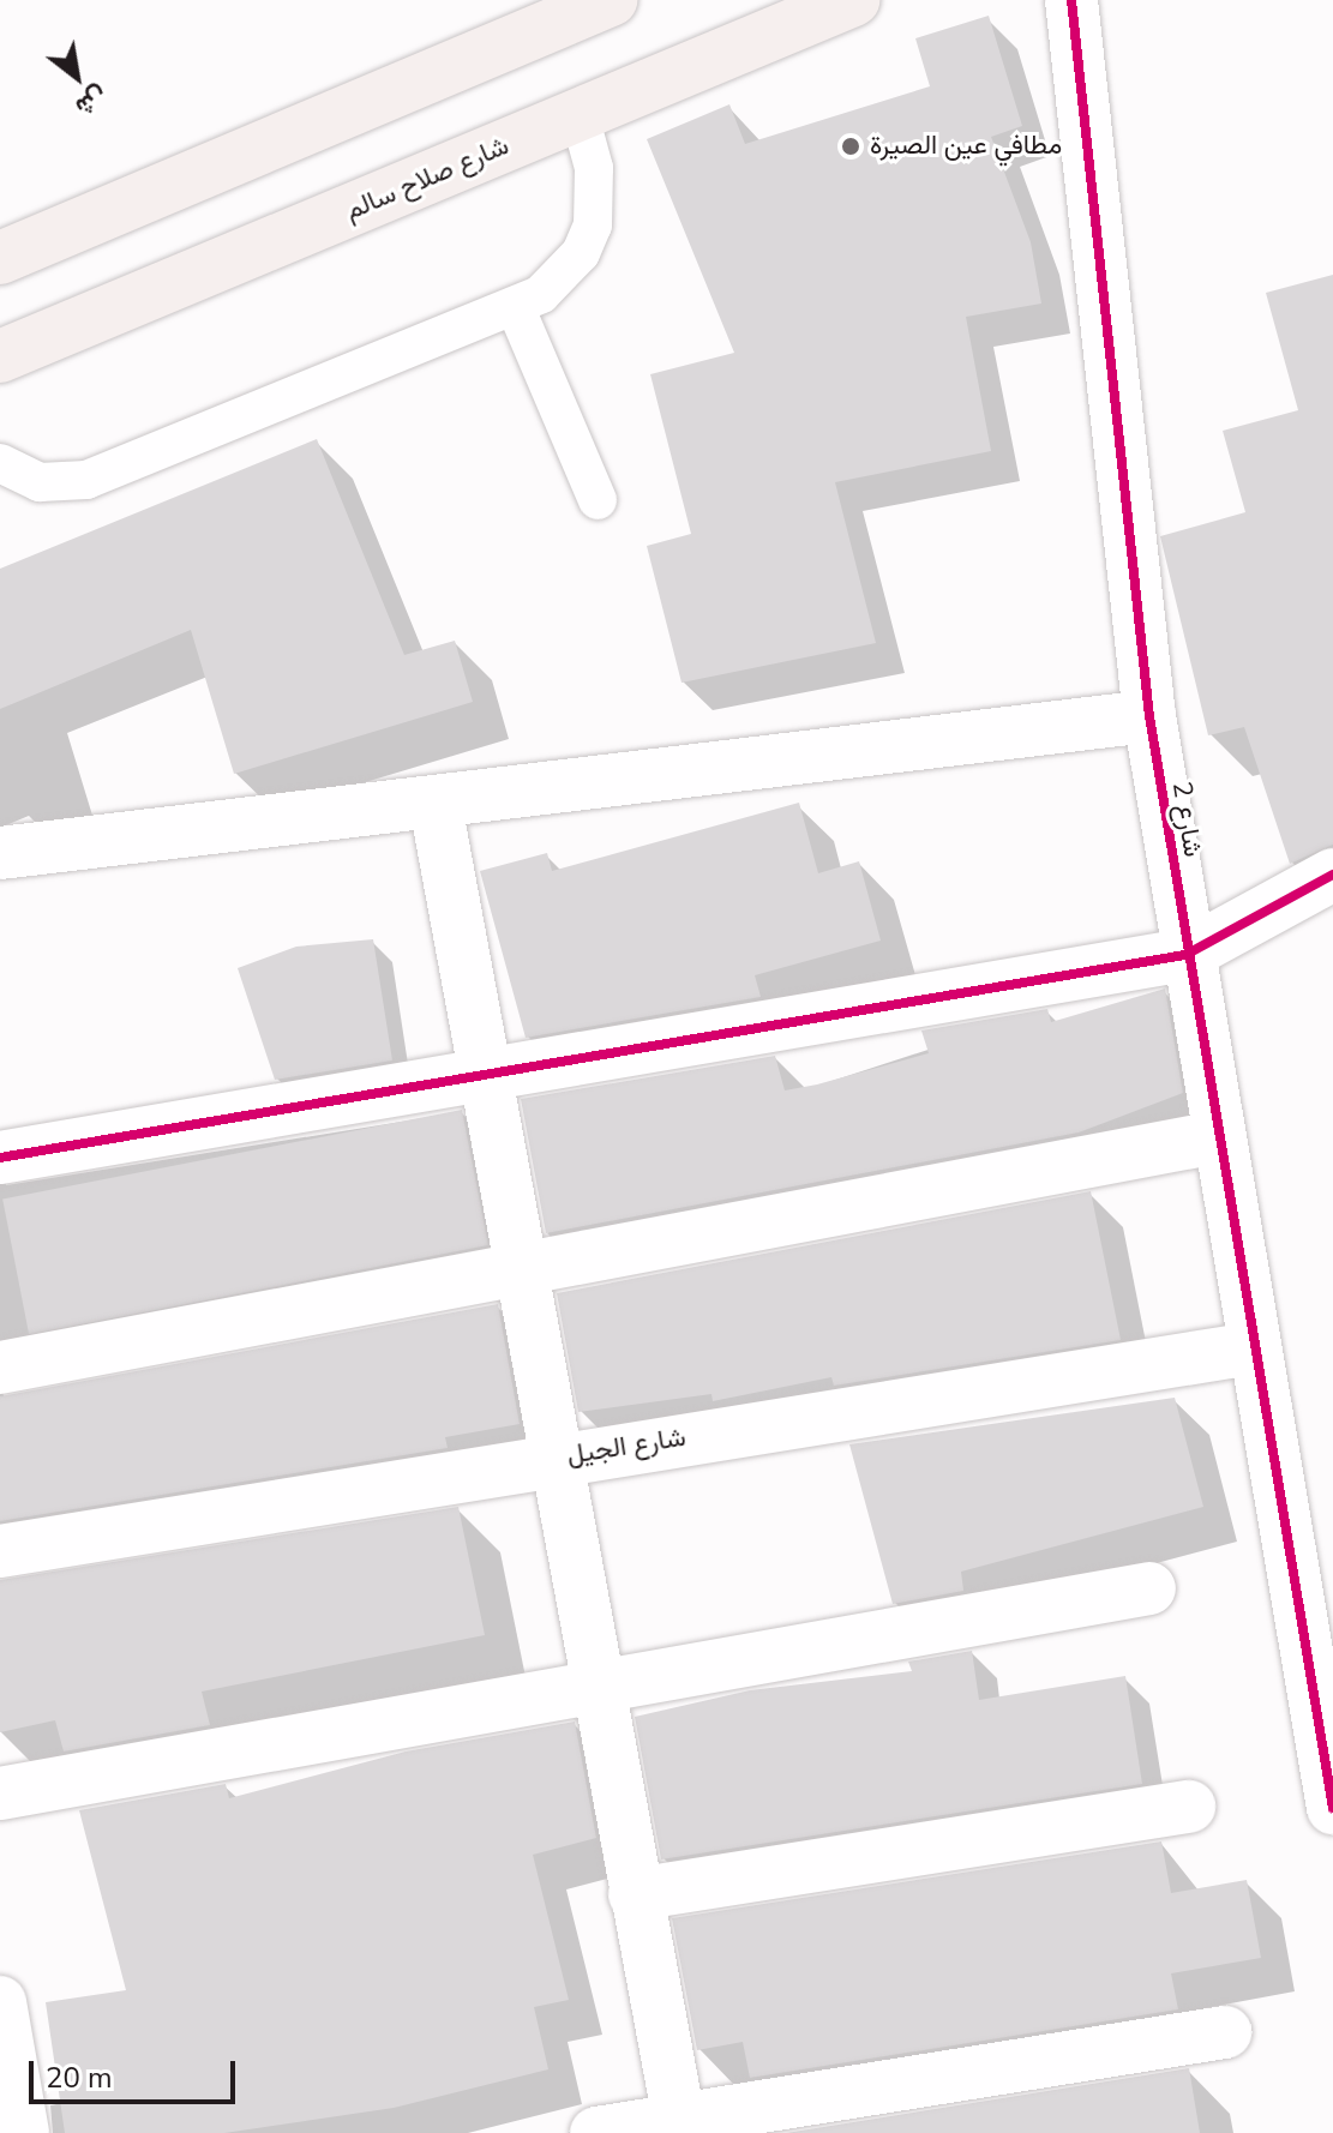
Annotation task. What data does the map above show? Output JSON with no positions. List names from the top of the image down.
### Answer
{
  "streets": {
    "highway": ["شارع صلاح سالم"],
    "street": ["شارع 2", "شارع الجيل"]
  },
  "crossings": [
    ["شارع 2", "شارع الجيل"]
  ],
  "places": ["مطافي عين الصيرة"],
  "scale_bar": "20 m",
  "north": "bottom right"
}
